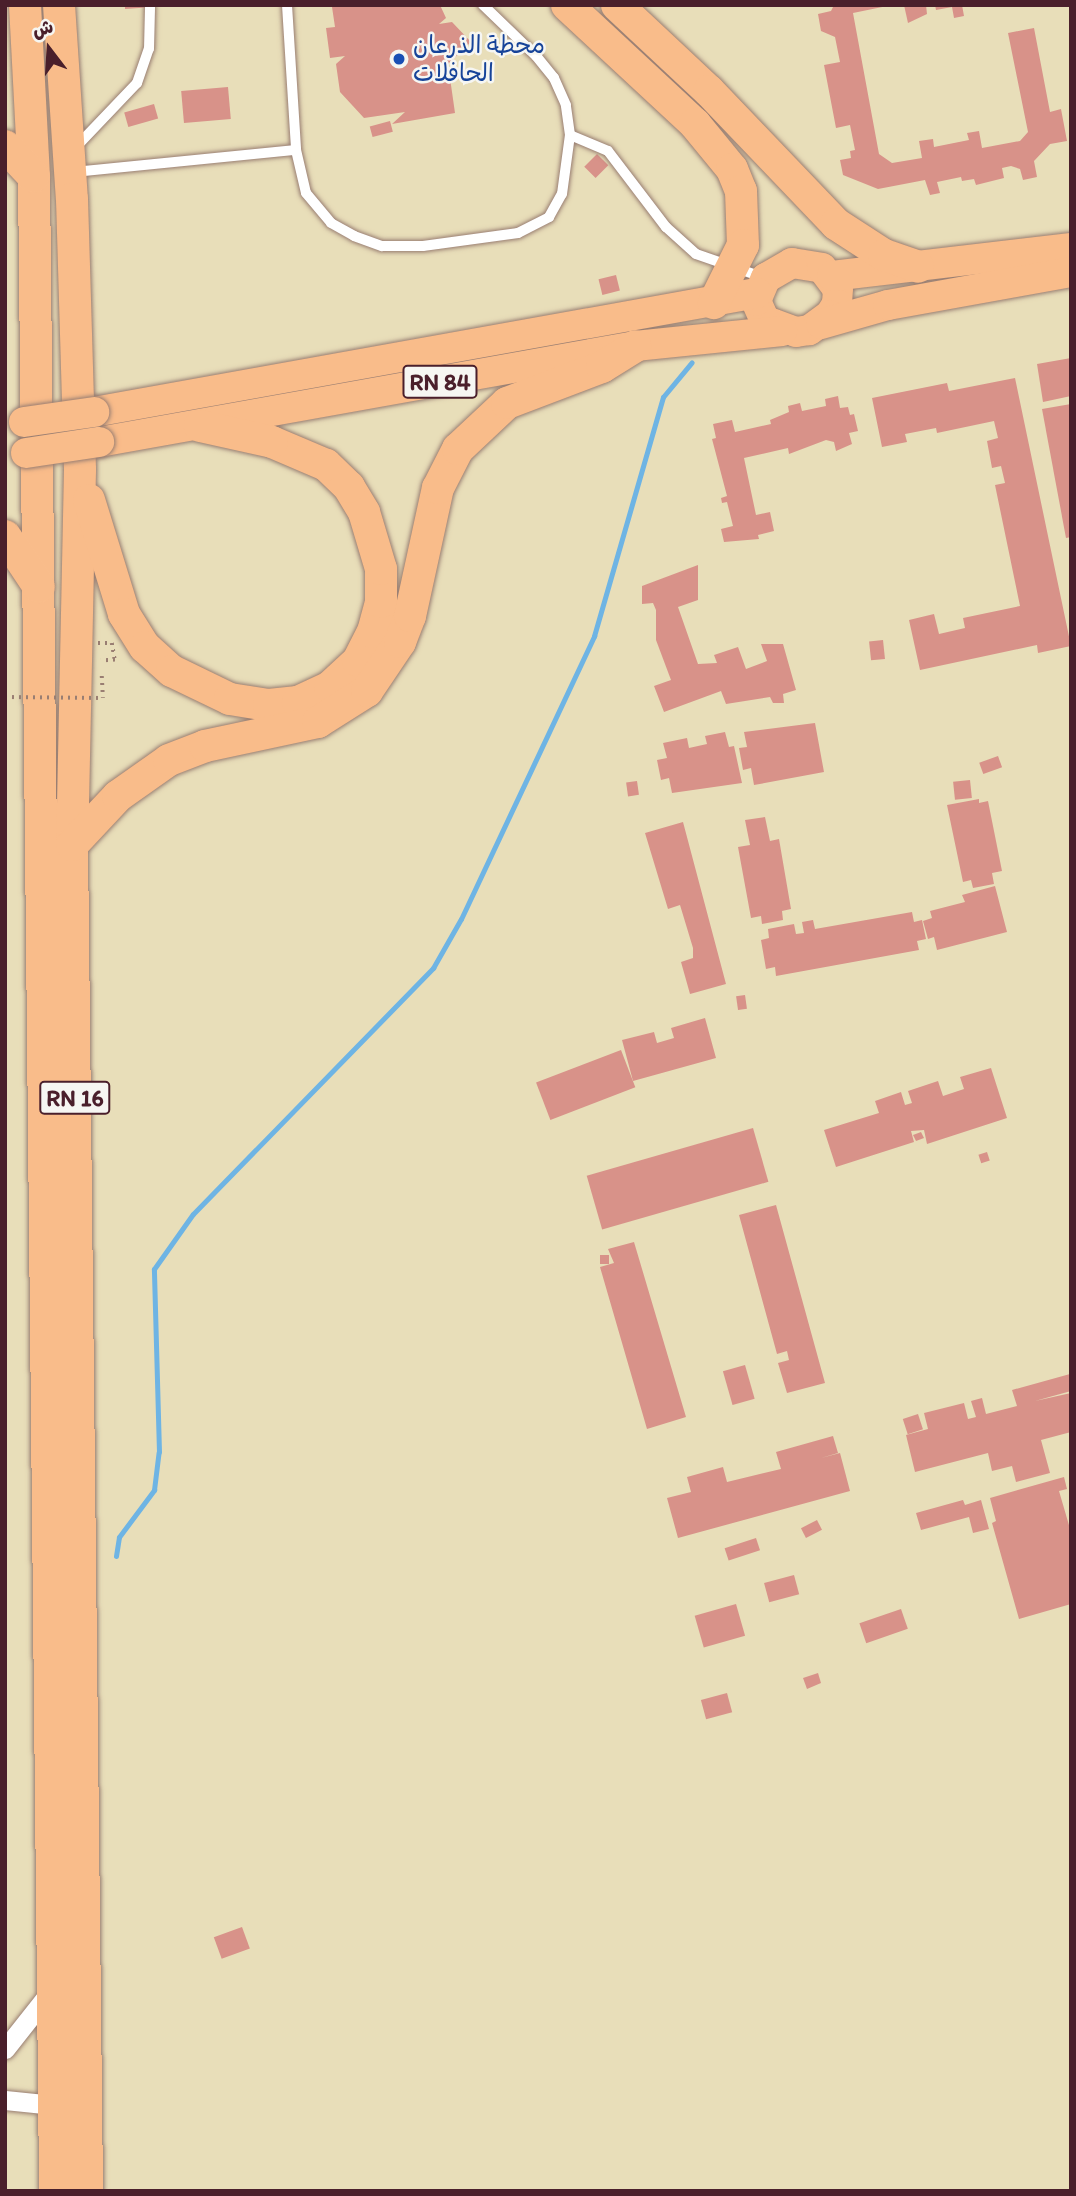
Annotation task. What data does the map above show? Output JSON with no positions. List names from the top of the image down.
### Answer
{
  "streets": {
    "highway": ["RN 16"],
    "main road": ["RN 84"]
  },
  "places": ["محطة الذرعان الحافلات"],
  "north": "top"
}
